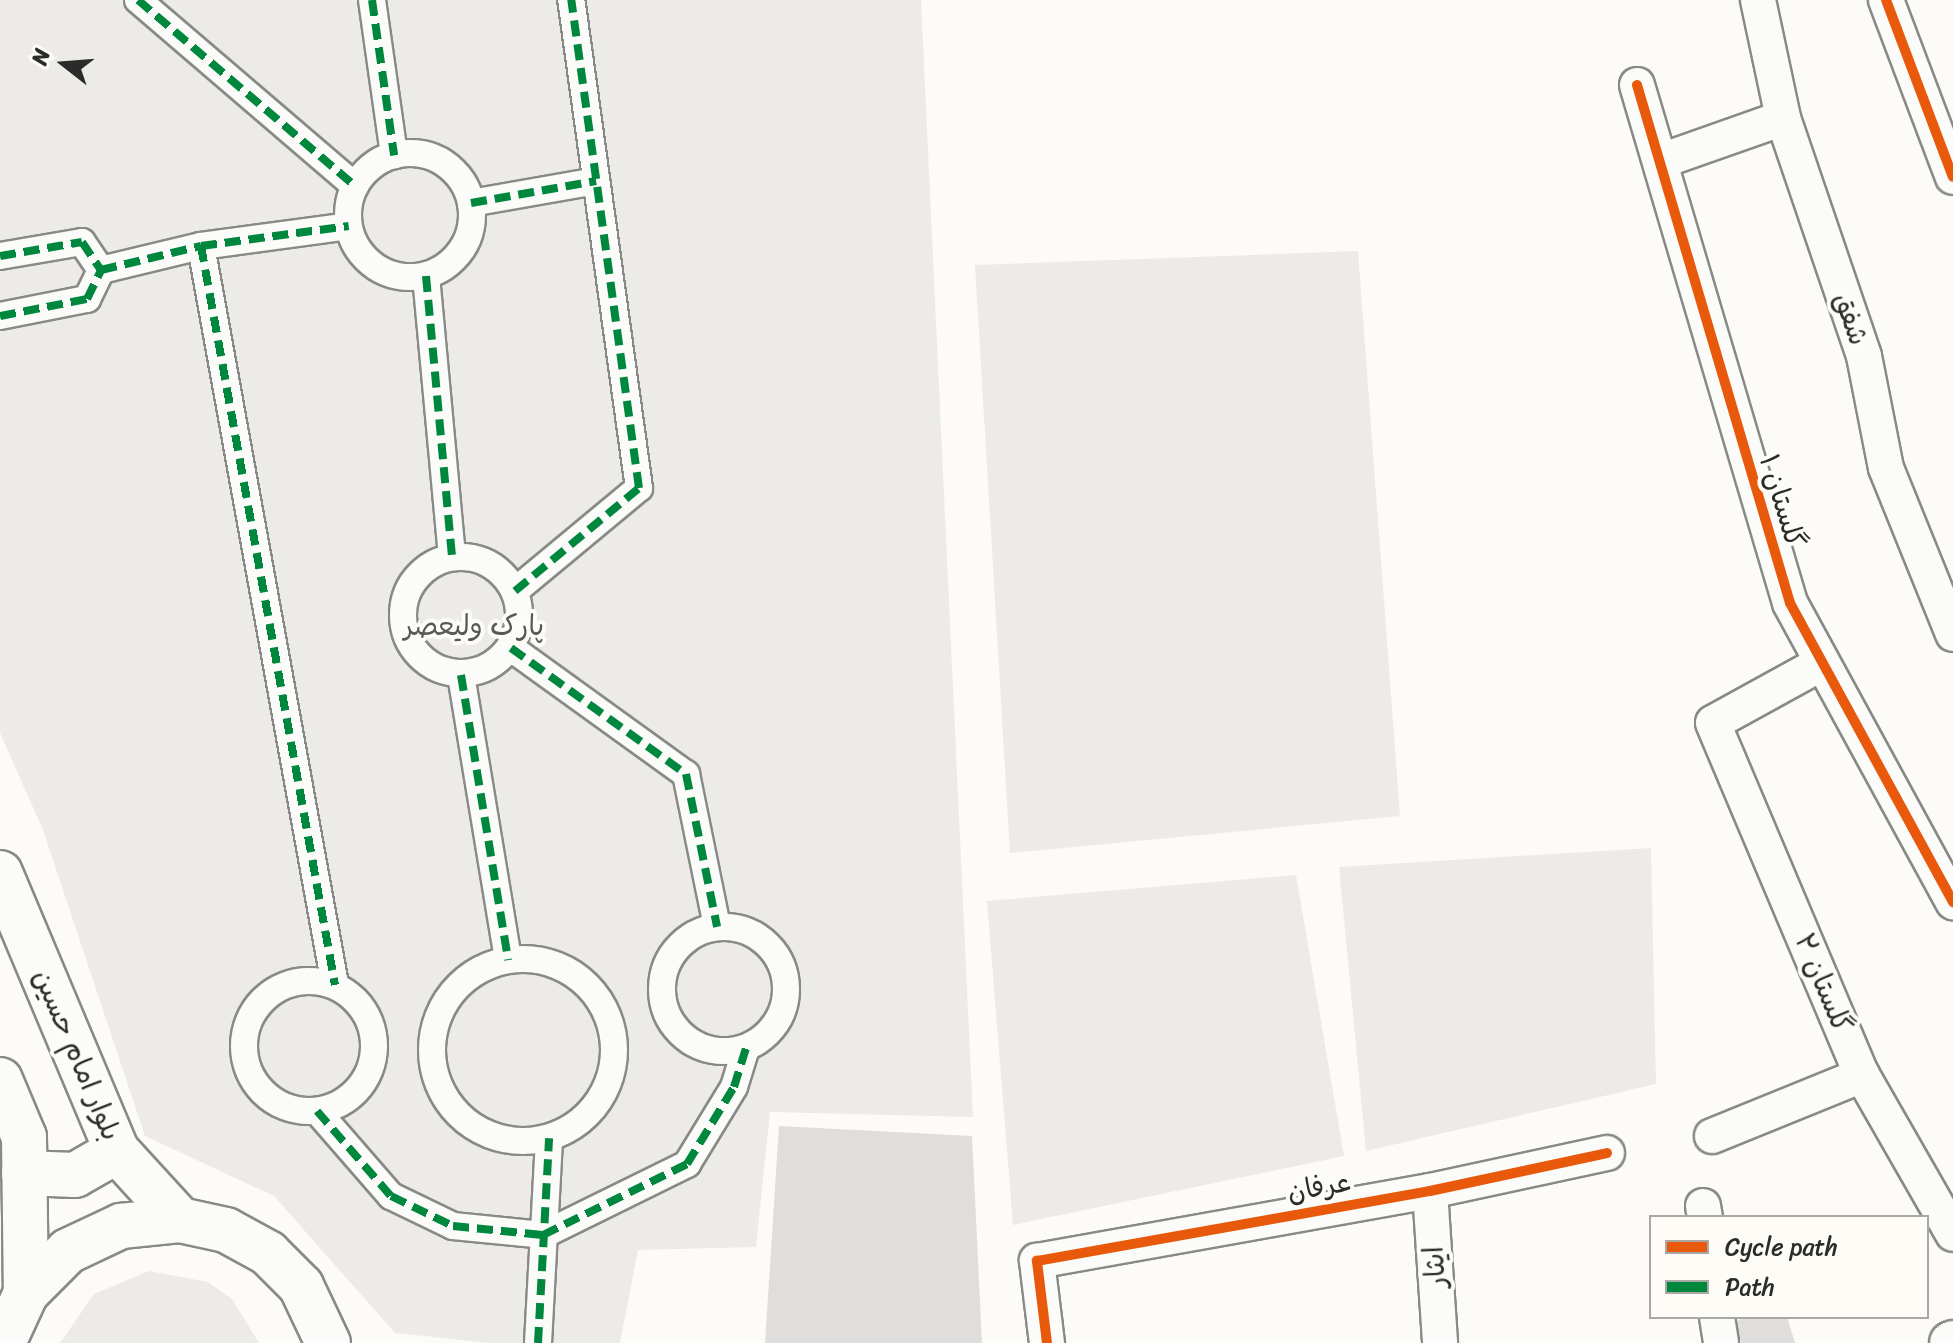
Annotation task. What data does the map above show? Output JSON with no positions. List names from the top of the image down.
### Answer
{
  "streets": {
    "main road": ["بلوار امام حسین"],
    "street": [
      "شفق",
      "گلستان ۱",
      "گلستان ۲",
      "عرفان",
      "ایثار"
    ]
  },
  "crossings": [
    ["گلستان ۱", "گلستان ۲"],
    ["عرفان", "ایثار"]
  ],
  "parks": ["پارک ولیعصر"],
  "legend": ["Cycle path", "Path"],
  "north": "left"
}
